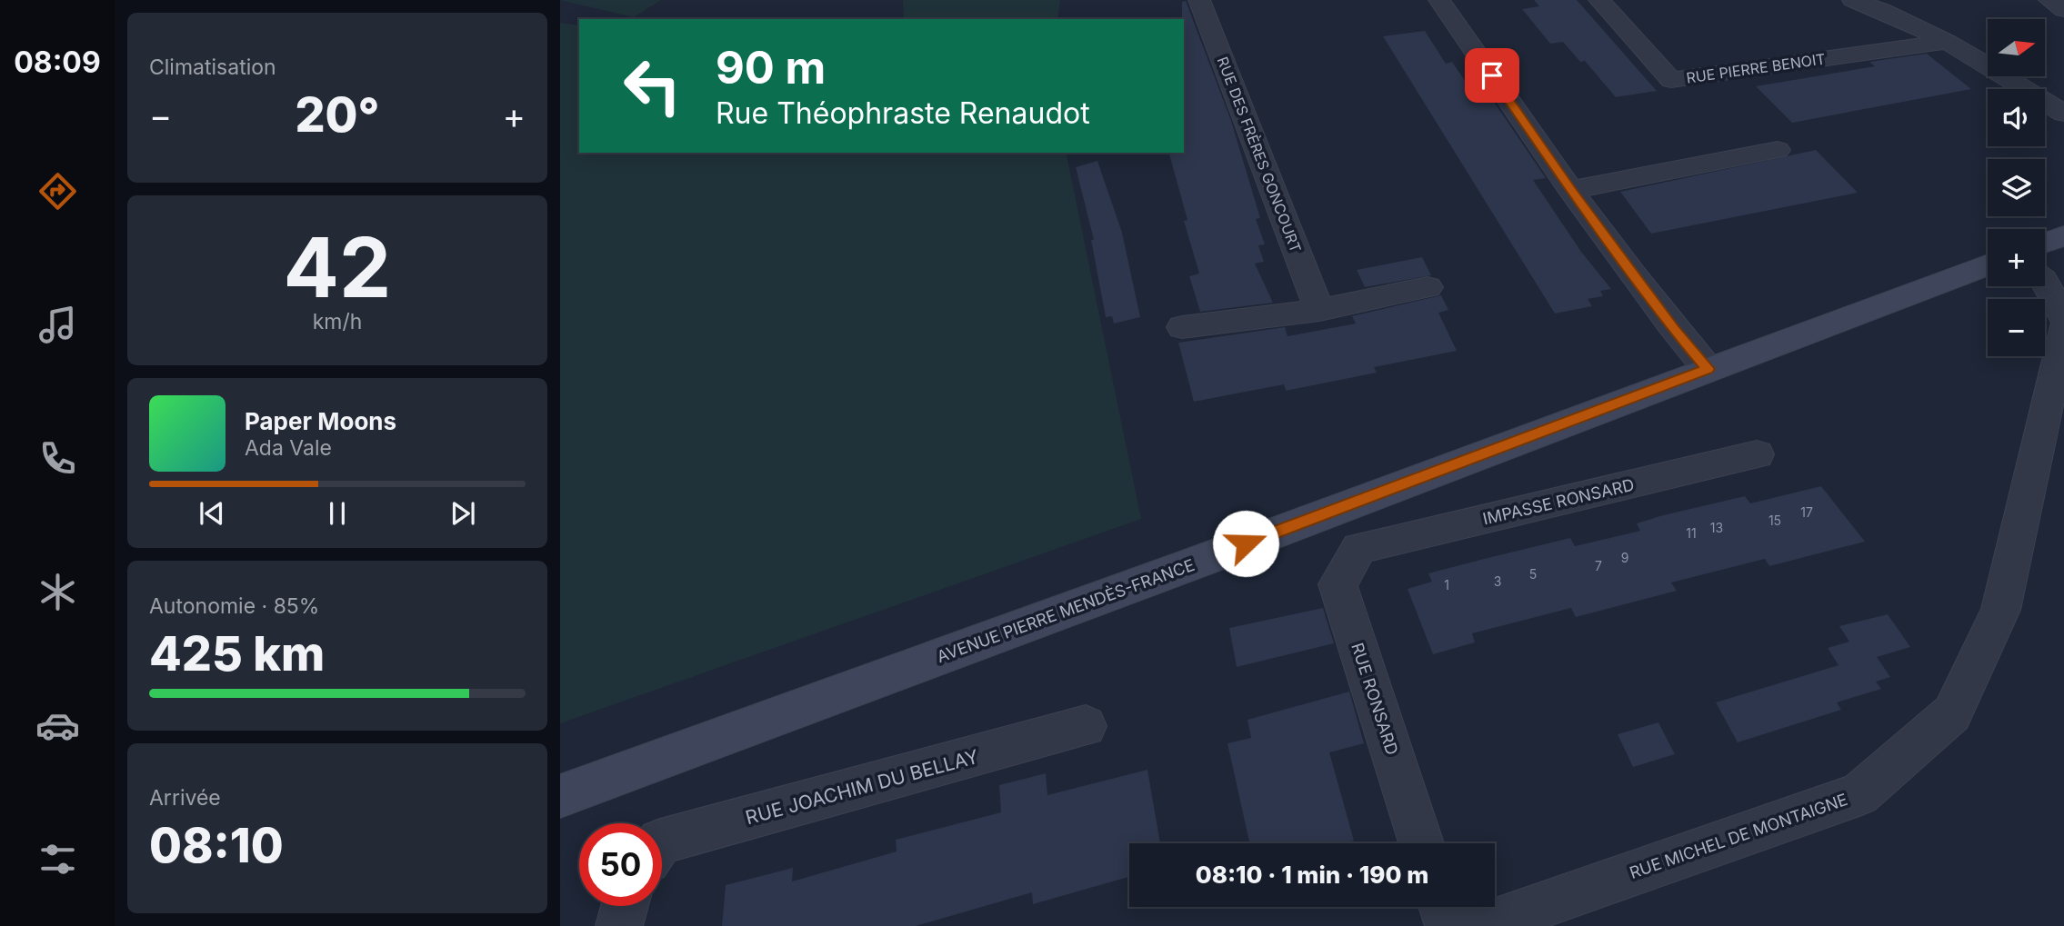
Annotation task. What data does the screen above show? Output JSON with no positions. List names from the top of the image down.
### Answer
{
  "streets": {
    "main road": ["AVENUE PIERRE MENDÈS-FRANCE"],
    "street": [
      "RUE PIERRE BENOIT",
      "RUE DES FRÈRES GONCOURT",
      "IMPASSE RONSARD",
      "RUE RONSARD",
      "RUE JOACHIM DU BELLAY",
      "RUE MICHEL DE MONTAIGNE"
    ]
  },
  "crossings": [
    ["IMPASSE RONSARD", "RUE RONSARD"]
  ],
  "house_numbers": [
    "17",
    "15",
    "13",
    "11",
    "9",
    "7",
    "5",
    "3",
    "1"
  ],
  "north": "right",
  "page": {
    "tabs": "08:09",
    "tile": [
      "Climatisation",
      ["42", "km/h"],
      ["Autonomie · 85%", "425 km"],
      ["Arrivée", "08:10"]
    ],
    "map_buttons": ["+", "−"],
    "turn": ["90 m", "Rue Théophraste Renaudot"],
    "heat": ["−", "20°", "+"],
    "song": ["Paper Moons", "Ada Vale"],
    "limit": "50",
    "trip": "08:10 · 1 min · 190 m"
  }
}
